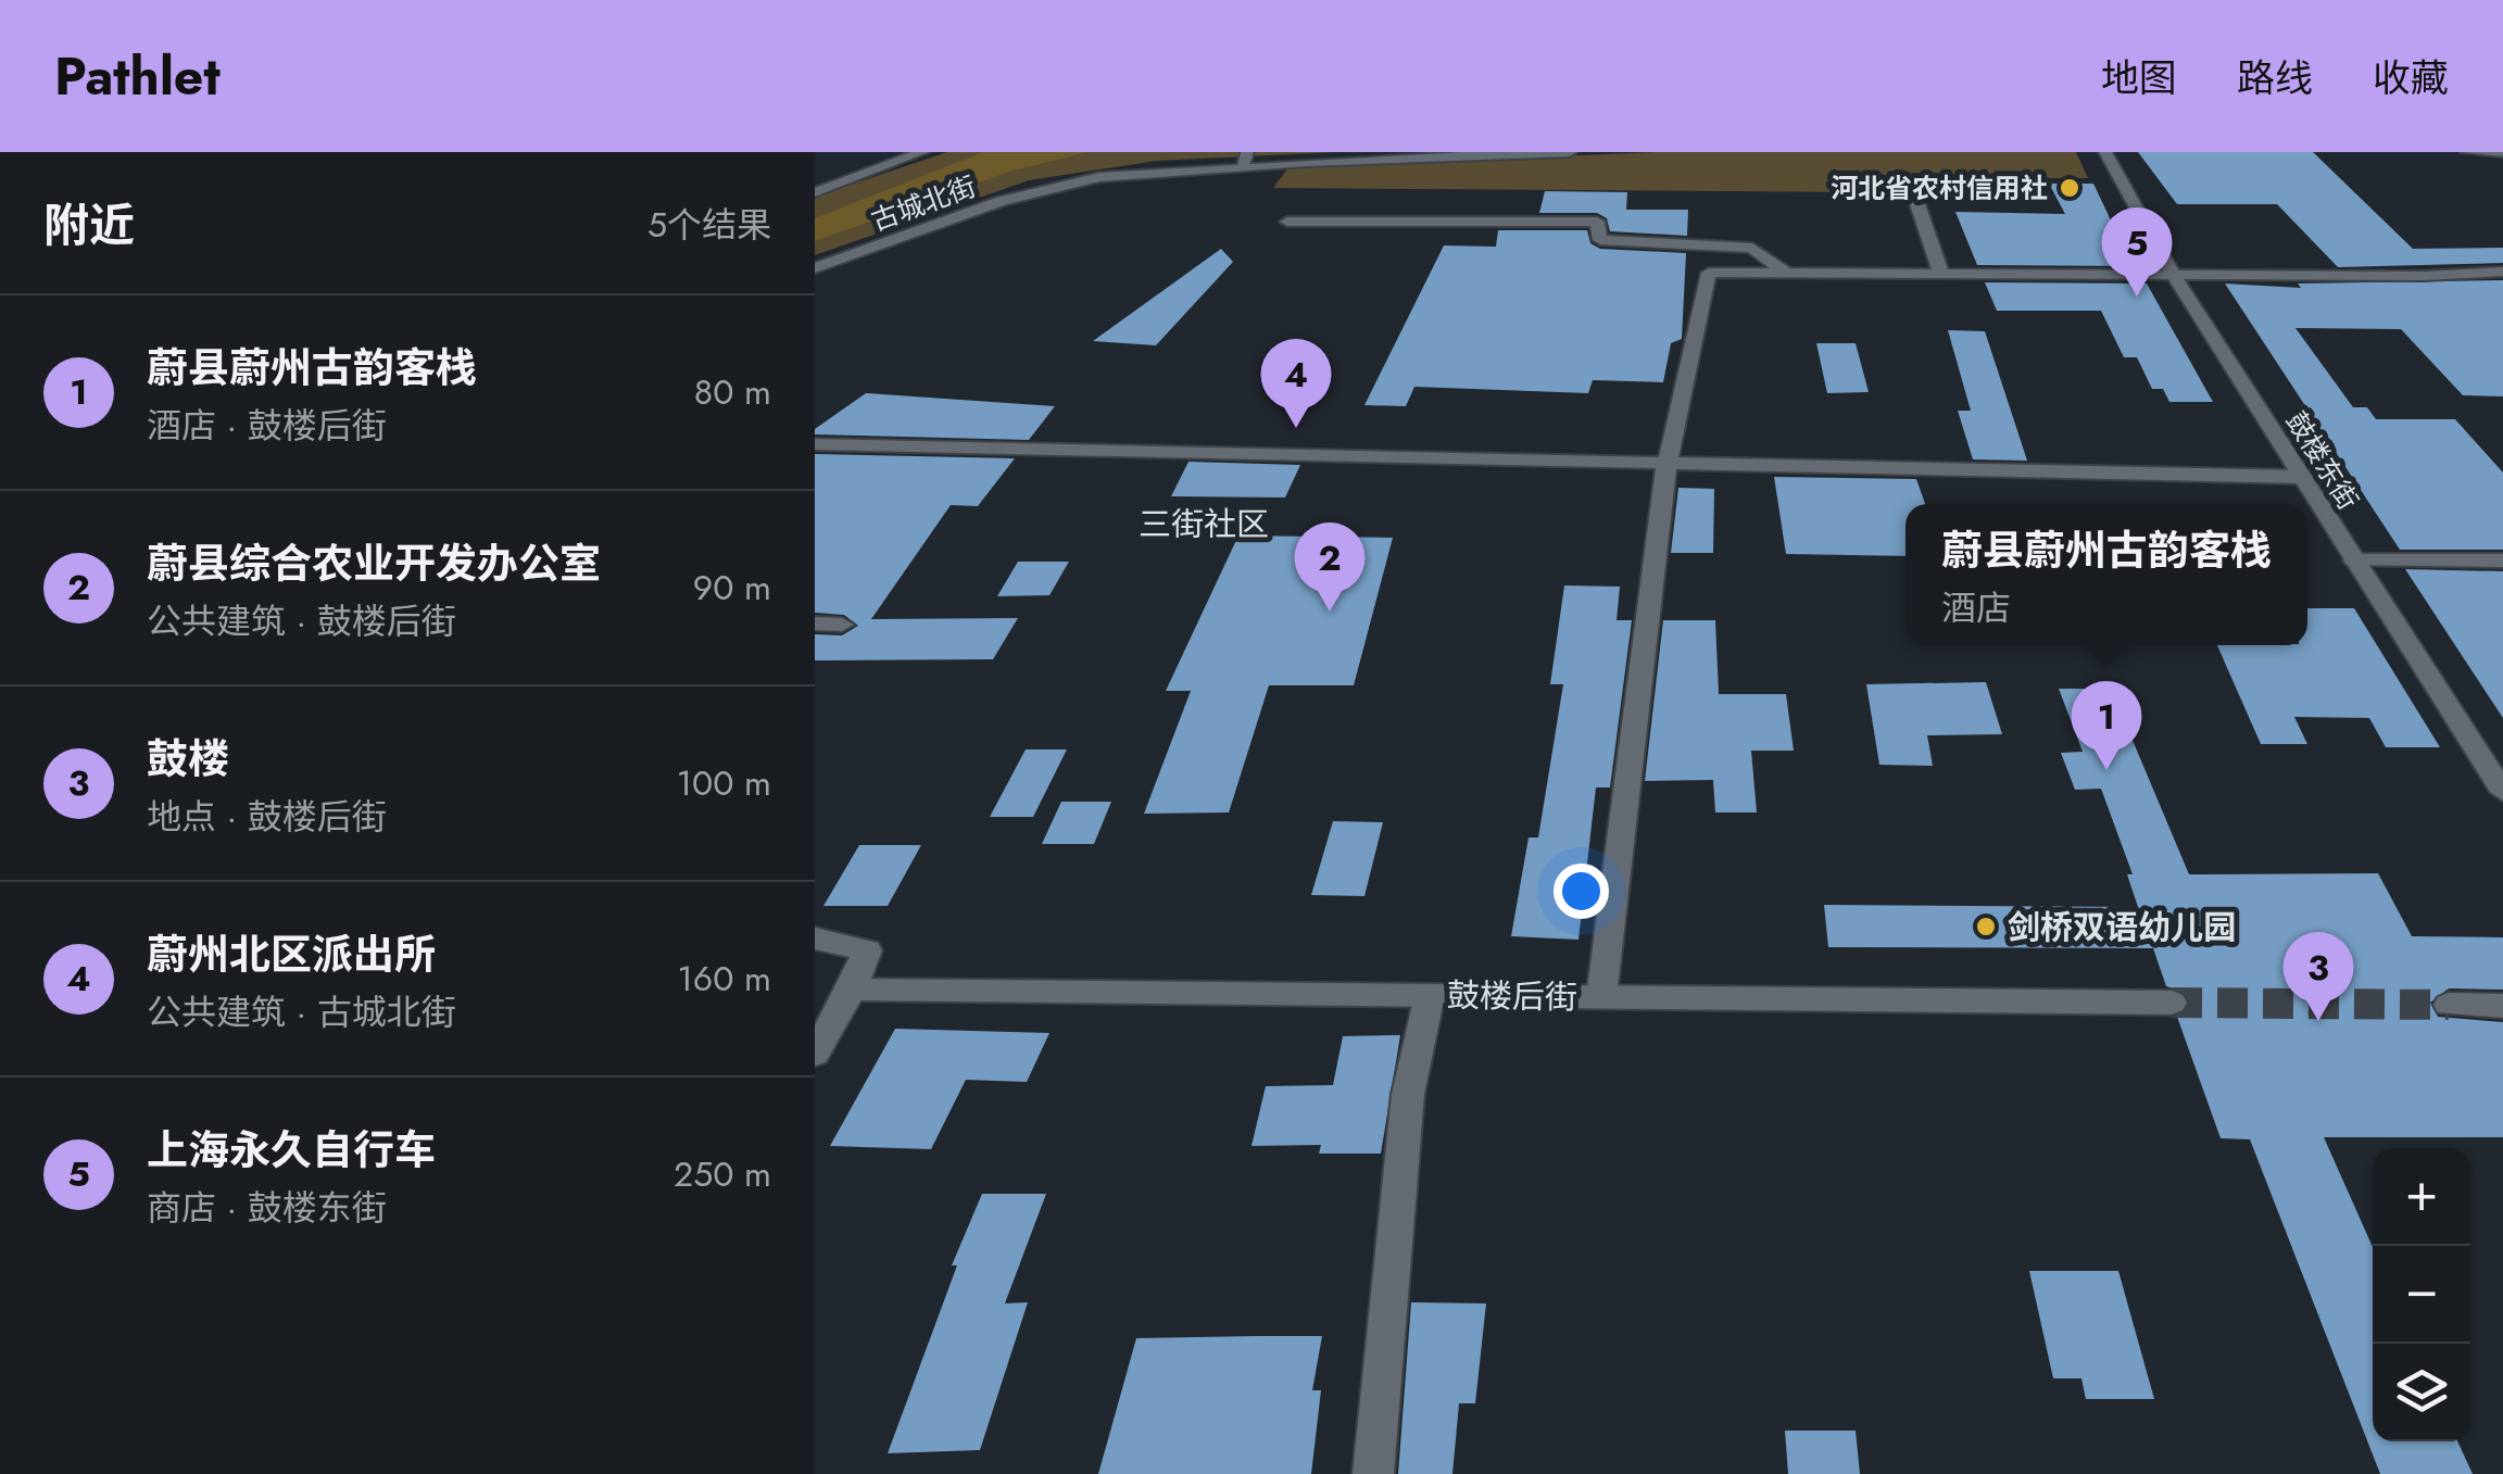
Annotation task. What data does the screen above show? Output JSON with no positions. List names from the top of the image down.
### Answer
{
  "streets": {
    "street": ["古城北街", "鼓楼东街", "鼓楼后街"]
  },
  "districts": ["三街社区"],
  "places": ["河北省农村信用社", "剑桥双语幼儿园"],
  "page": {
    "header": "Pathlet",
    "nav": ["地图", "路线", "收藏"],
    "heading": ["附近", "5个结果"],
    "pins": [
      "5",
      "4",
      "2",
      "1",
      "3"
    ],
    "list": [
      {
        "mark": "1",
        "name": "蔚县蔚州古韵客栈",
        "note": "酒店 · 鼓楼后街",
        "value": "80 m"
      },
      {
        "mark": "2",
        "name": "蔚县综合农业开发办公室",
        "note": "公共建筑 · 鼓楼后街",
        "value": "90 m"
      },
      {
        "mark": "3",
        "name": "鼓楼",
        "note": "地点 · 鼓楼后街",
        "value": "100 m"
      },
      {
        "mark": "4",
        "name": "蔚州北区派出所",
        "note": "公共建筑 · 古城北街",
        "value": "160 m"
      },
      {
        "mark": "5",
        "name": "上海永久自行车",
        "note": "商店 · 鼓楼东街",
        "value": "250 m"
      }
    ],
    "popup": ["蔚县蔚州古韵客栈", "酒店"],
    "map_buttons": ["+", "−"]
  }
}
